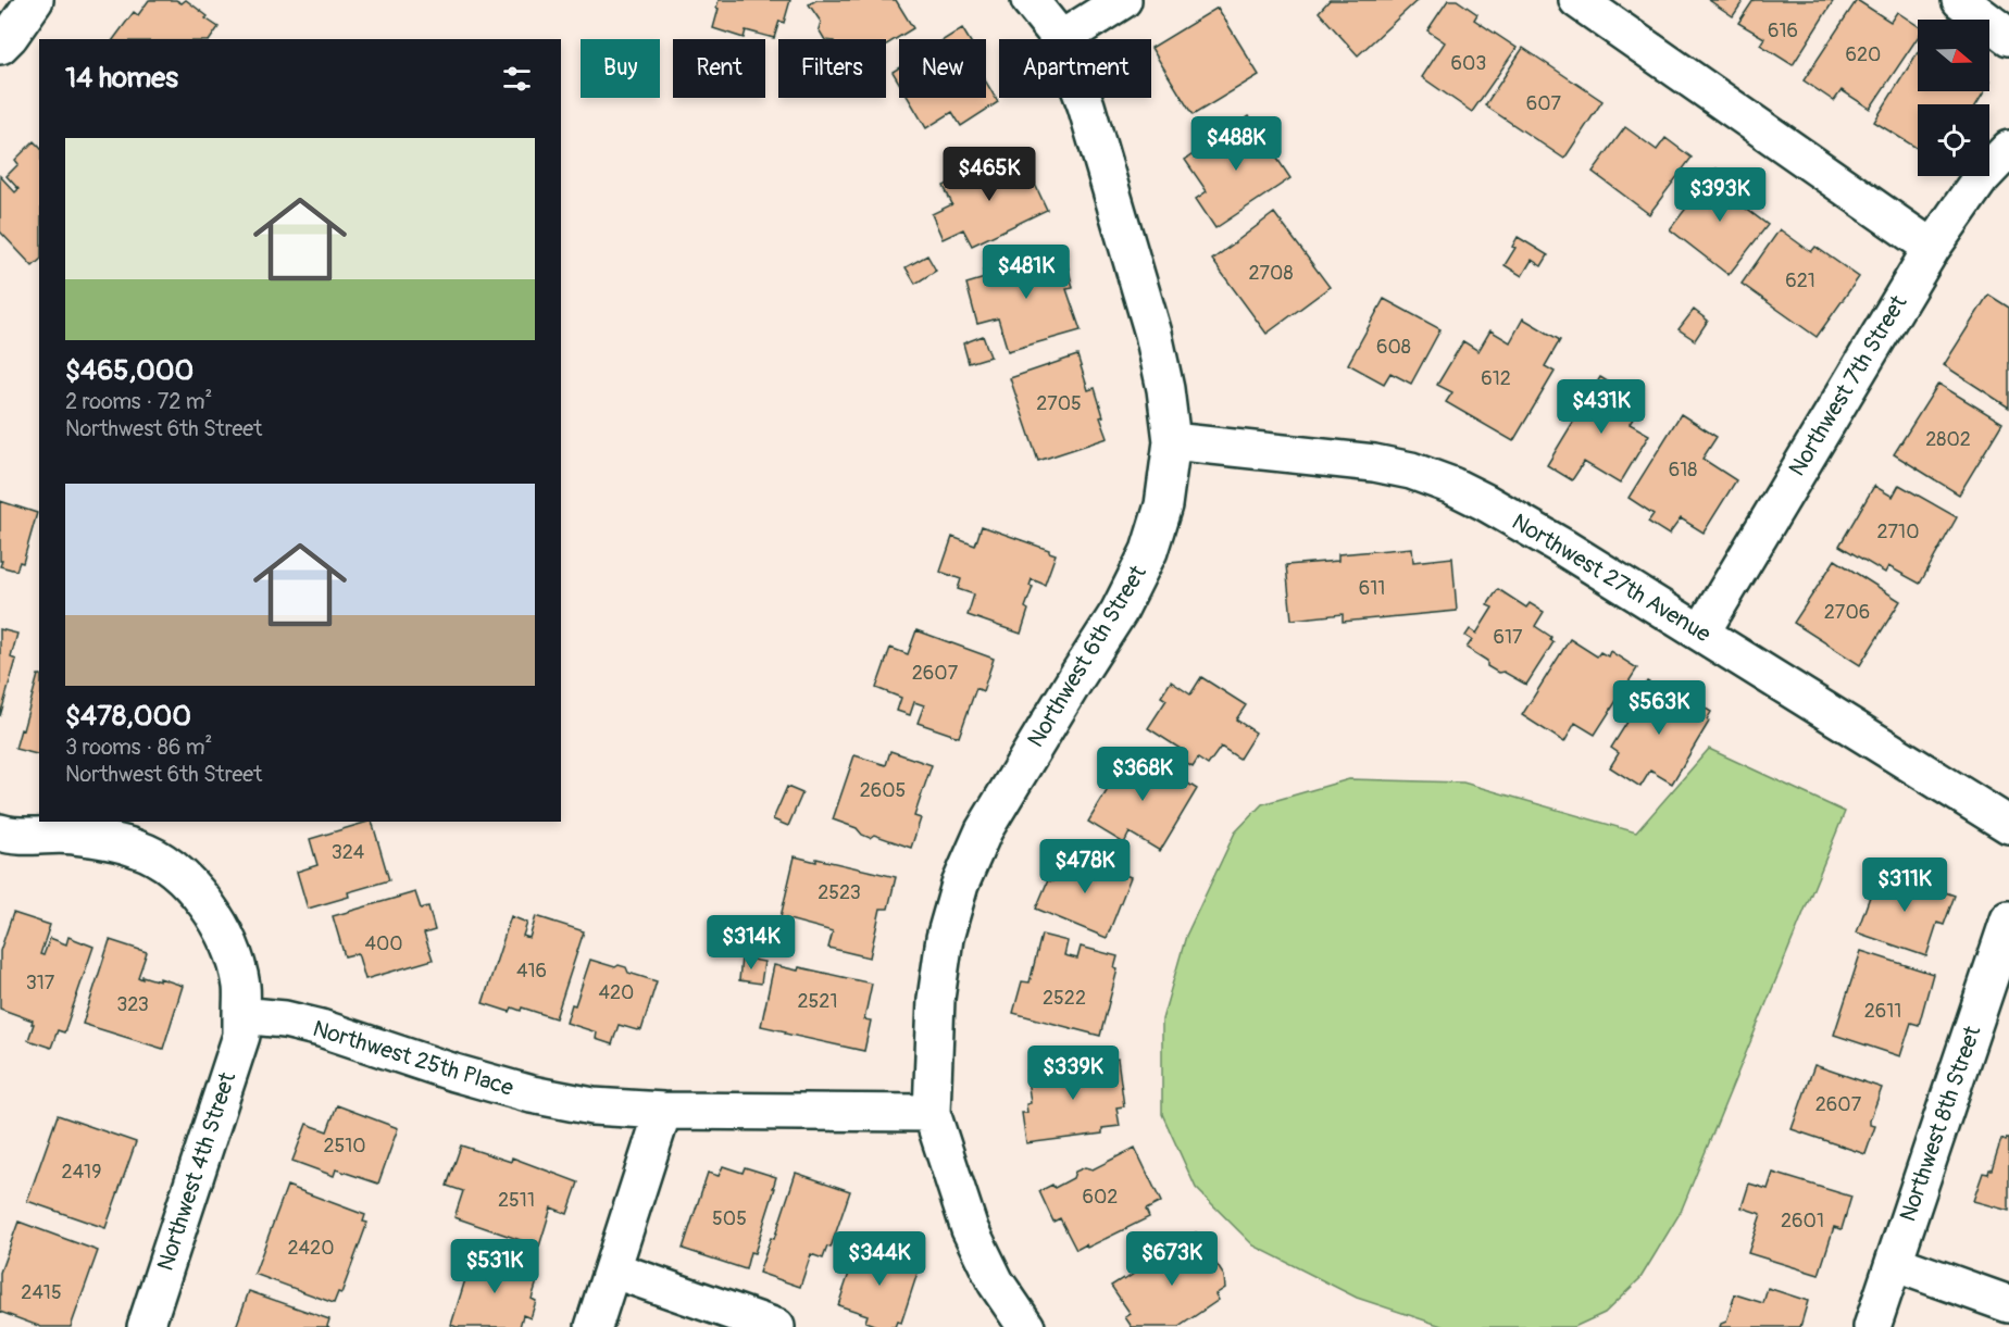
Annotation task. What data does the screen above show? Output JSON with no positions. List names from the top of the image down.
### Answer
{
  "streets": {
    "street": [
      "Northwest 7th Street",
      "Northwest 27th Avenue",
      "Northwest 6th Street",
      "Northwest 25th Place",
      "Northwest 8th Street",
      "Northwest 4th Street"
    ]
  },
  "crossings": [
    ["Northwest 7th Street", "Northwest 27th Avenue"],
    ["Northwest 27th Avenue", "Northwest 6th Street"],
    ["Northwest 6th Street", "Northwest 25th Place"],
    ["Northwest 25th Place", "Northwest 4th Street"]
  ],
  "house_numbers": [
    "616",
    "620",
    "603",
    "607",
    "2708",
    "621",
    "608",
    "612",
    "2705",
    "2802",
    "618",
    "2710",
    "611",
    "2706",
    "617",
    "2607",
    "2605",
    "324",
    "2523",
    "400",
    "416",
    "317",
    "420",
    "2522",
    "2521",
    "323",
    "2611",
    "2607",
    "2510",
    "2419",
    "602",
    "2511",
    "505",
    "2601",
    "2420",
    "2415"
  ],
  "north": "right",
  "page": {
    "chip": [
      "Buy",
      "Rent",
      "Filters",
      "New",
      "Apartment"
    ],
    "heading": "14 homes",
    "price": [
      "$488K",
      "$465K",
      "$393K",
      "$481K",
      "$431K",
      "$563K",
      "$368K",
      "$478K",
      "$311K",
      "$314K",
      "$339K",
      "$344K",
      "$673K",
      "$531K"
    ],
    "list": [
      {
        "name": "$465,000",
        "note": "2 rooms · 72 m² · Northwest 6th Street"
      },
      {
        "name": "$478,000",
        "note": "3 rooms · 86 m² · Northwest 6th Street"
      }
    ]
  }
}
